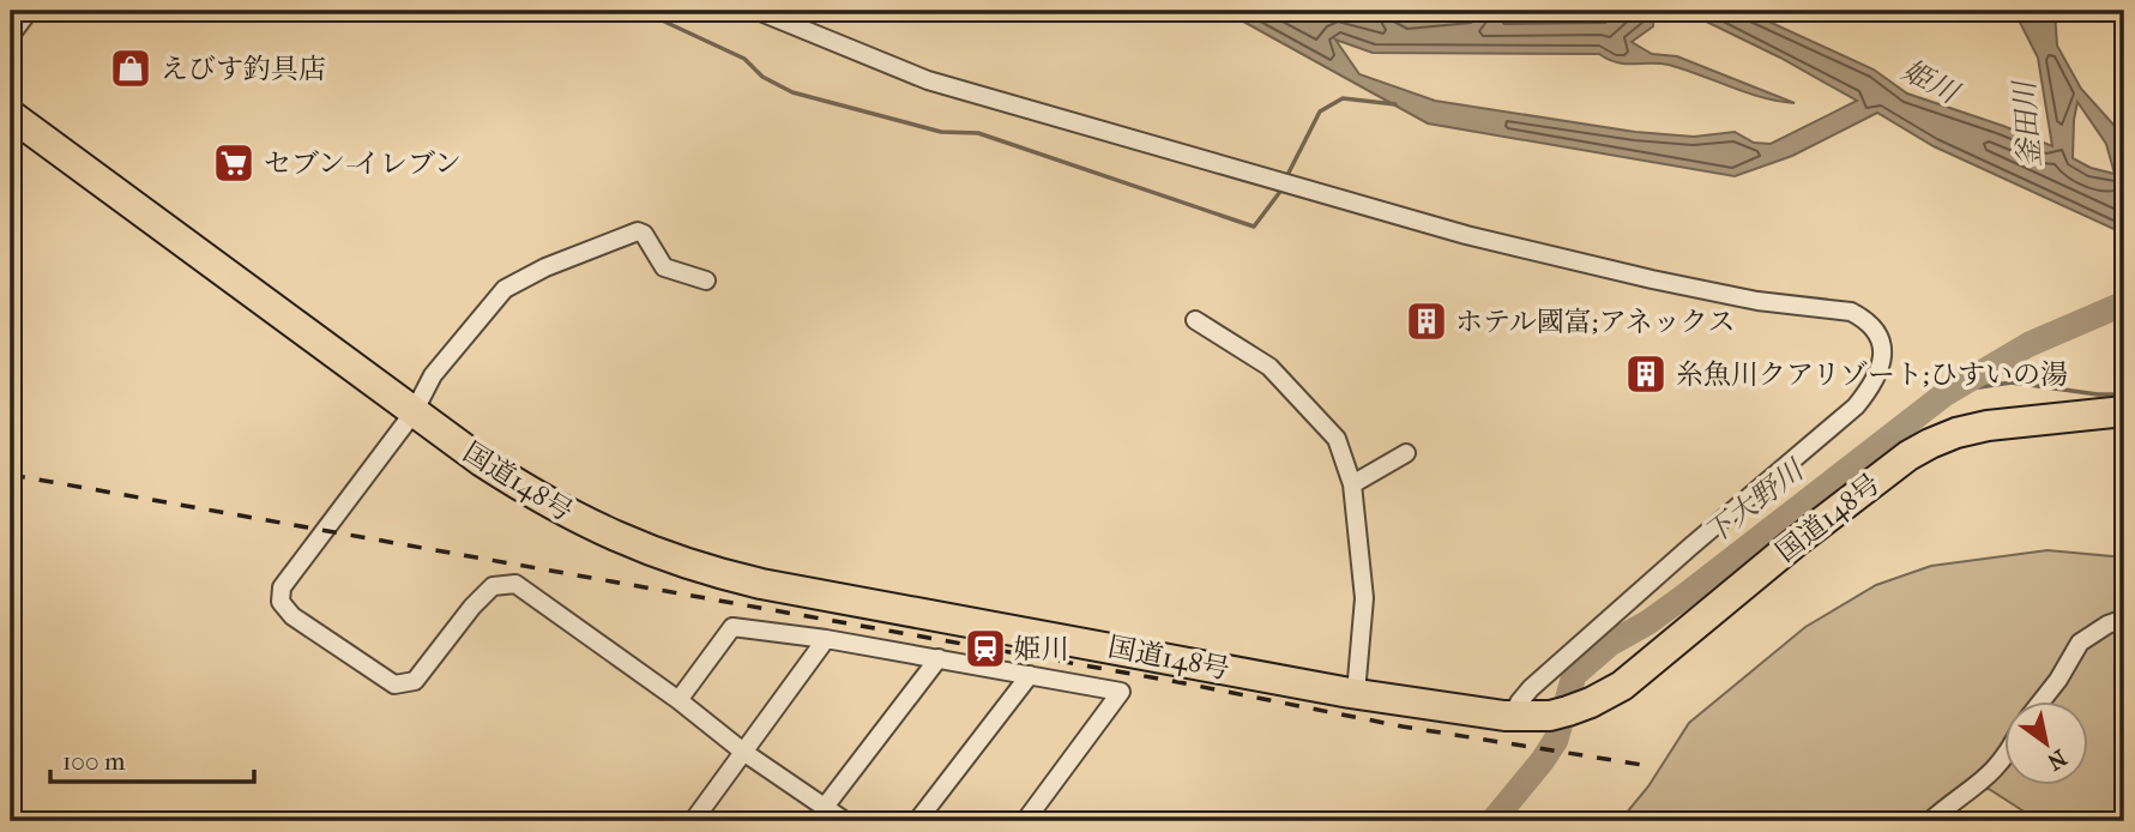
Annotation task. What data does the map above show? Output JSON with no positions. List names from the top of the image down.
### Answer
{
  "streets": {
    "highway": ["国道148号"]
  },
  "water": ["姫川", "釜田川", "下大野川"],
  "places": {
    "shop": ["えびす釣具店"],
    "supermarket": ["セブン-イレブン"],
    "building": ["ホテル國富;アネックス", "糸魚川クアリゾート;ひすいの湯"],
    "station": ["姫川"]
  },
  "scale_bar": "100 m",
  "north": "bottom right"
}
